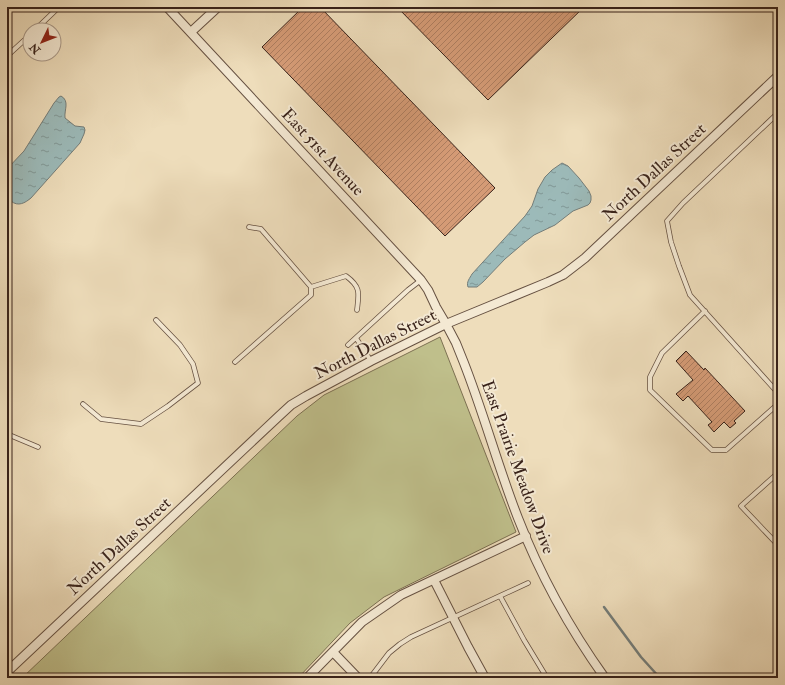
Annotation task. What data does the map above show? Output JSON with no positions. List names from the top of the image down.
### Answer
{
  "streets": {
    "street": ["East 51st Avenue", "North Dallas Street", "East Prairie Meadow Drive"]
  },
  "crossings": [
    ["East 51st Avenue", "North Dallas Street"],
    ["East 51st Avenue", "East Prairie Meadow Drive"],
    ["North Dallas Street", "East Prairie Meadow Drive"]
  ],
  "north": "bottom left"
}
